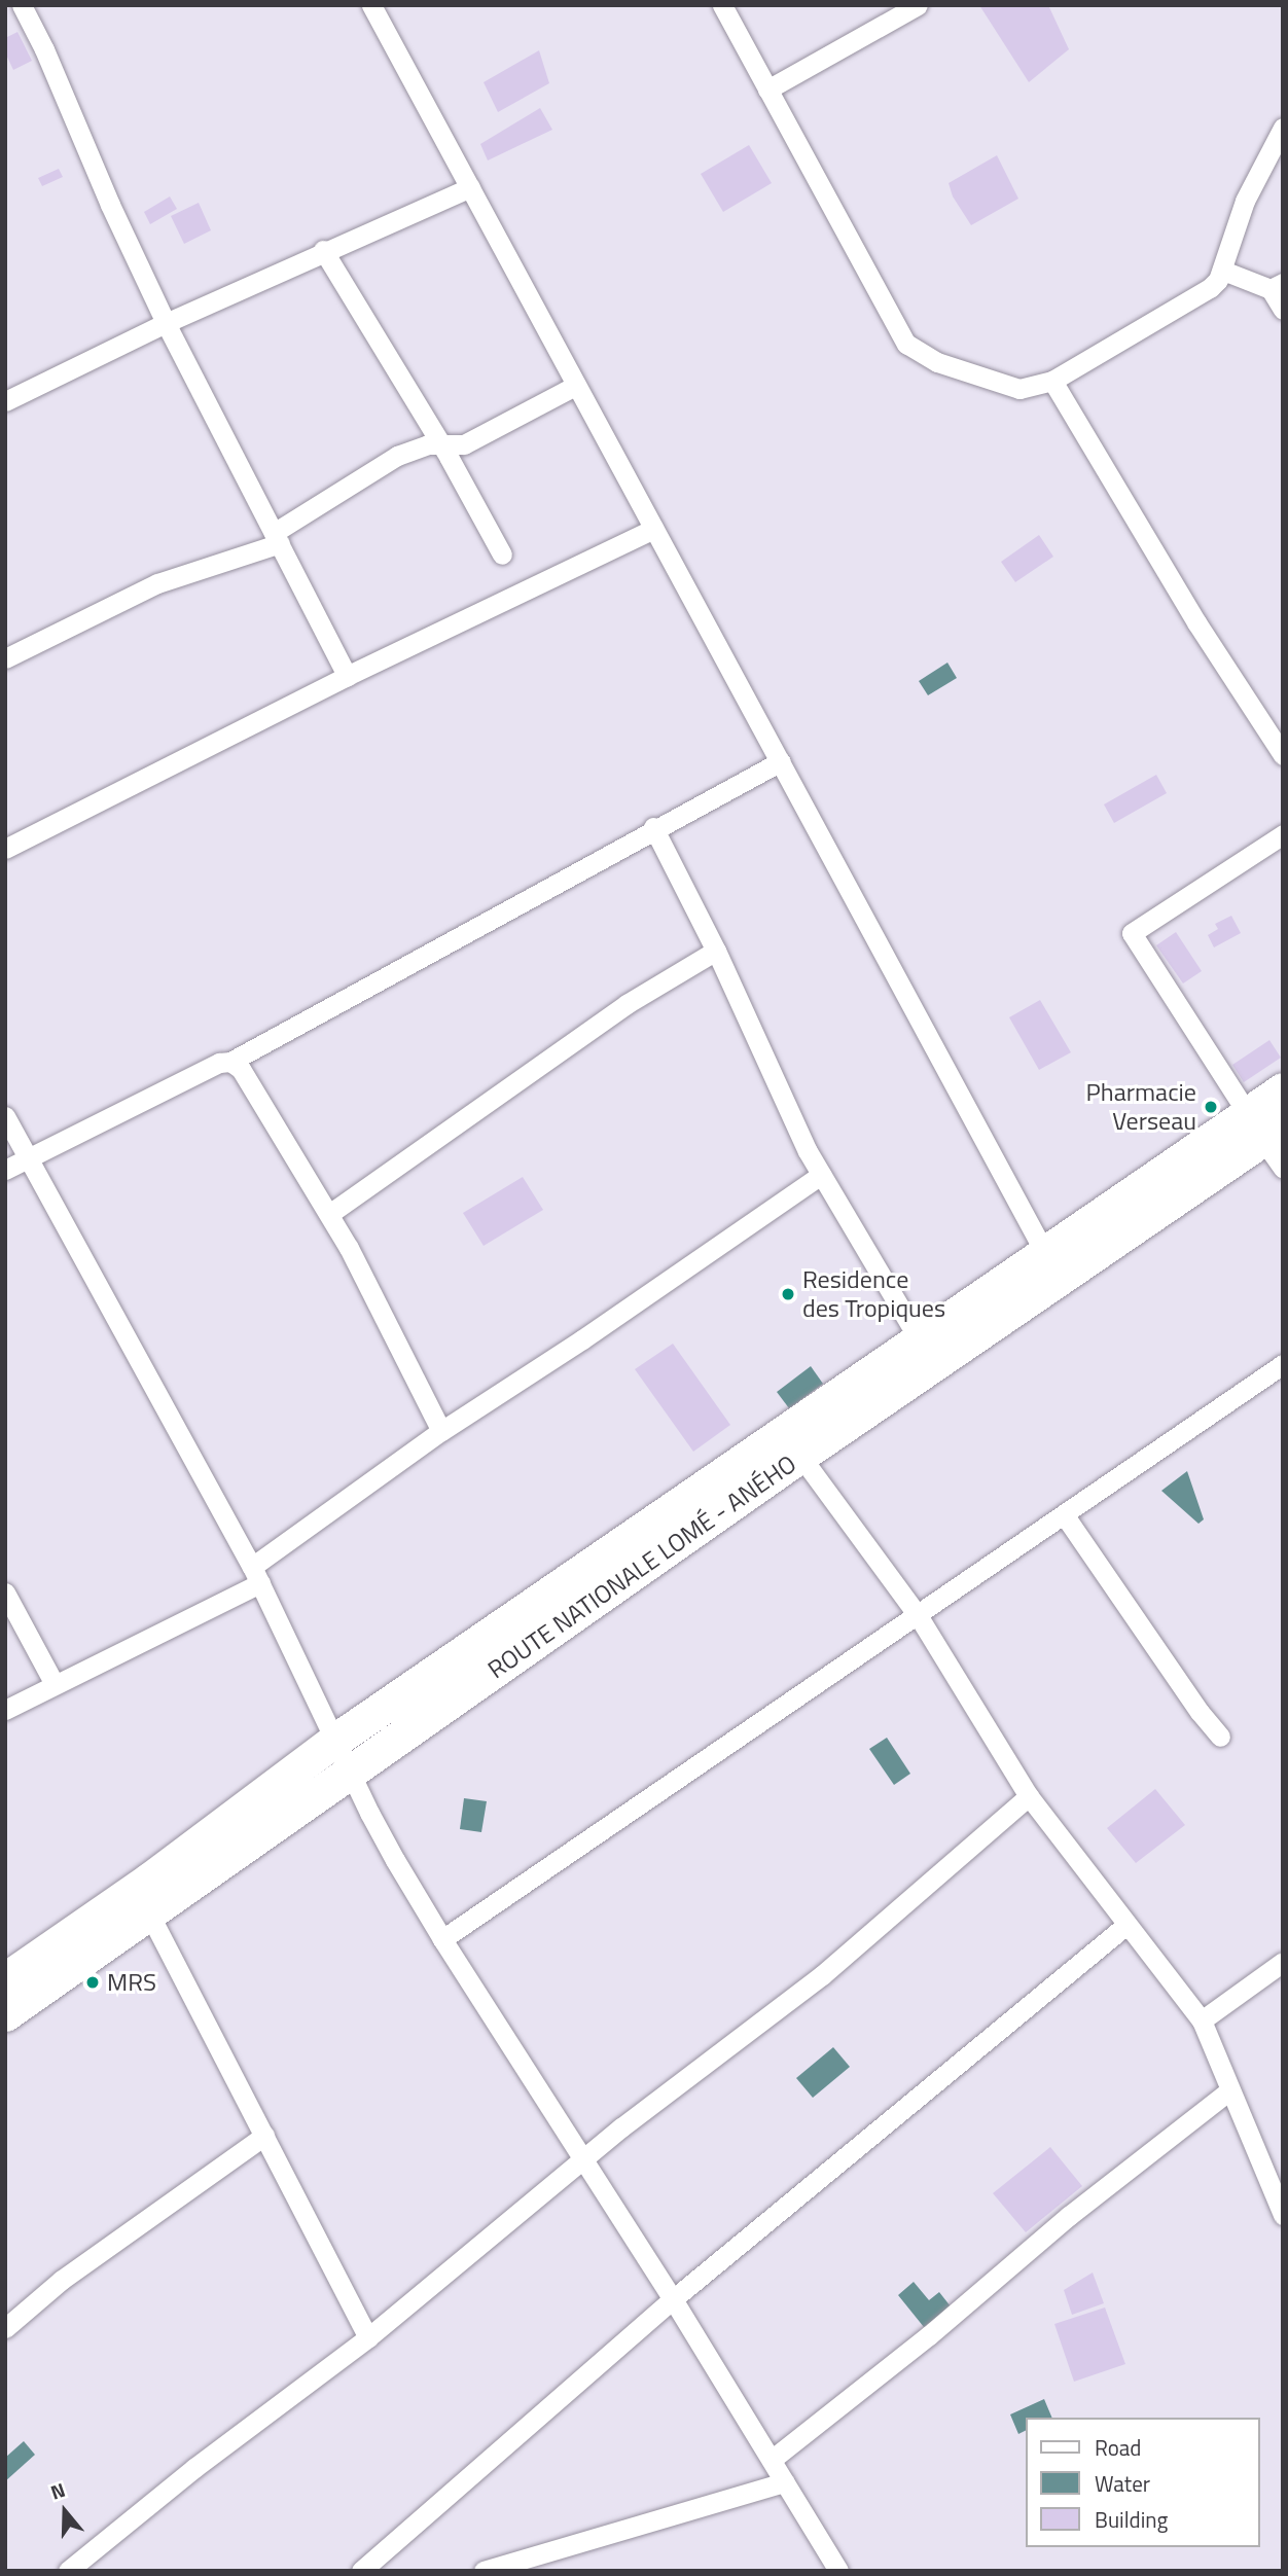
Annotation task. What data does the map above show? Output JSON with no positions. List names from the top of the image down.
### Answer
{
  "streets": {
    "highway": ["ROUTE NATIONALE LOMÉ - ANÉHO"]
  },
  "places": ["Pharmacie Verseau", "Residence des Tropiques", "MRS"],
  "legend": ["Road", "Water", "Building"],
  "north": "top"
}
